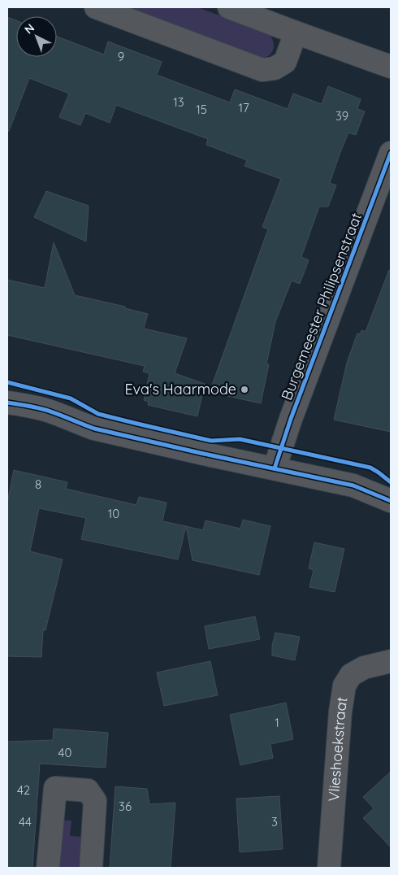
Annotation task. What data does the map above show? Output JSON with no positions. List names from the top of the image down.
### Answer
{
  "streets": {
    "street": ["Burgemeester Philipsenstraat", "Vlieshoekstraat"]
  },
  "places": ["Eva's Haarmode"],
  "house_numbers": [
    "9",
    "13",
    "17",
    "15",
    "39",
    "8",
    "10",
    "1",
    "40",
    "42",
    "36",
    "44",
    "3"
  ],
  "north": "top left"
}
